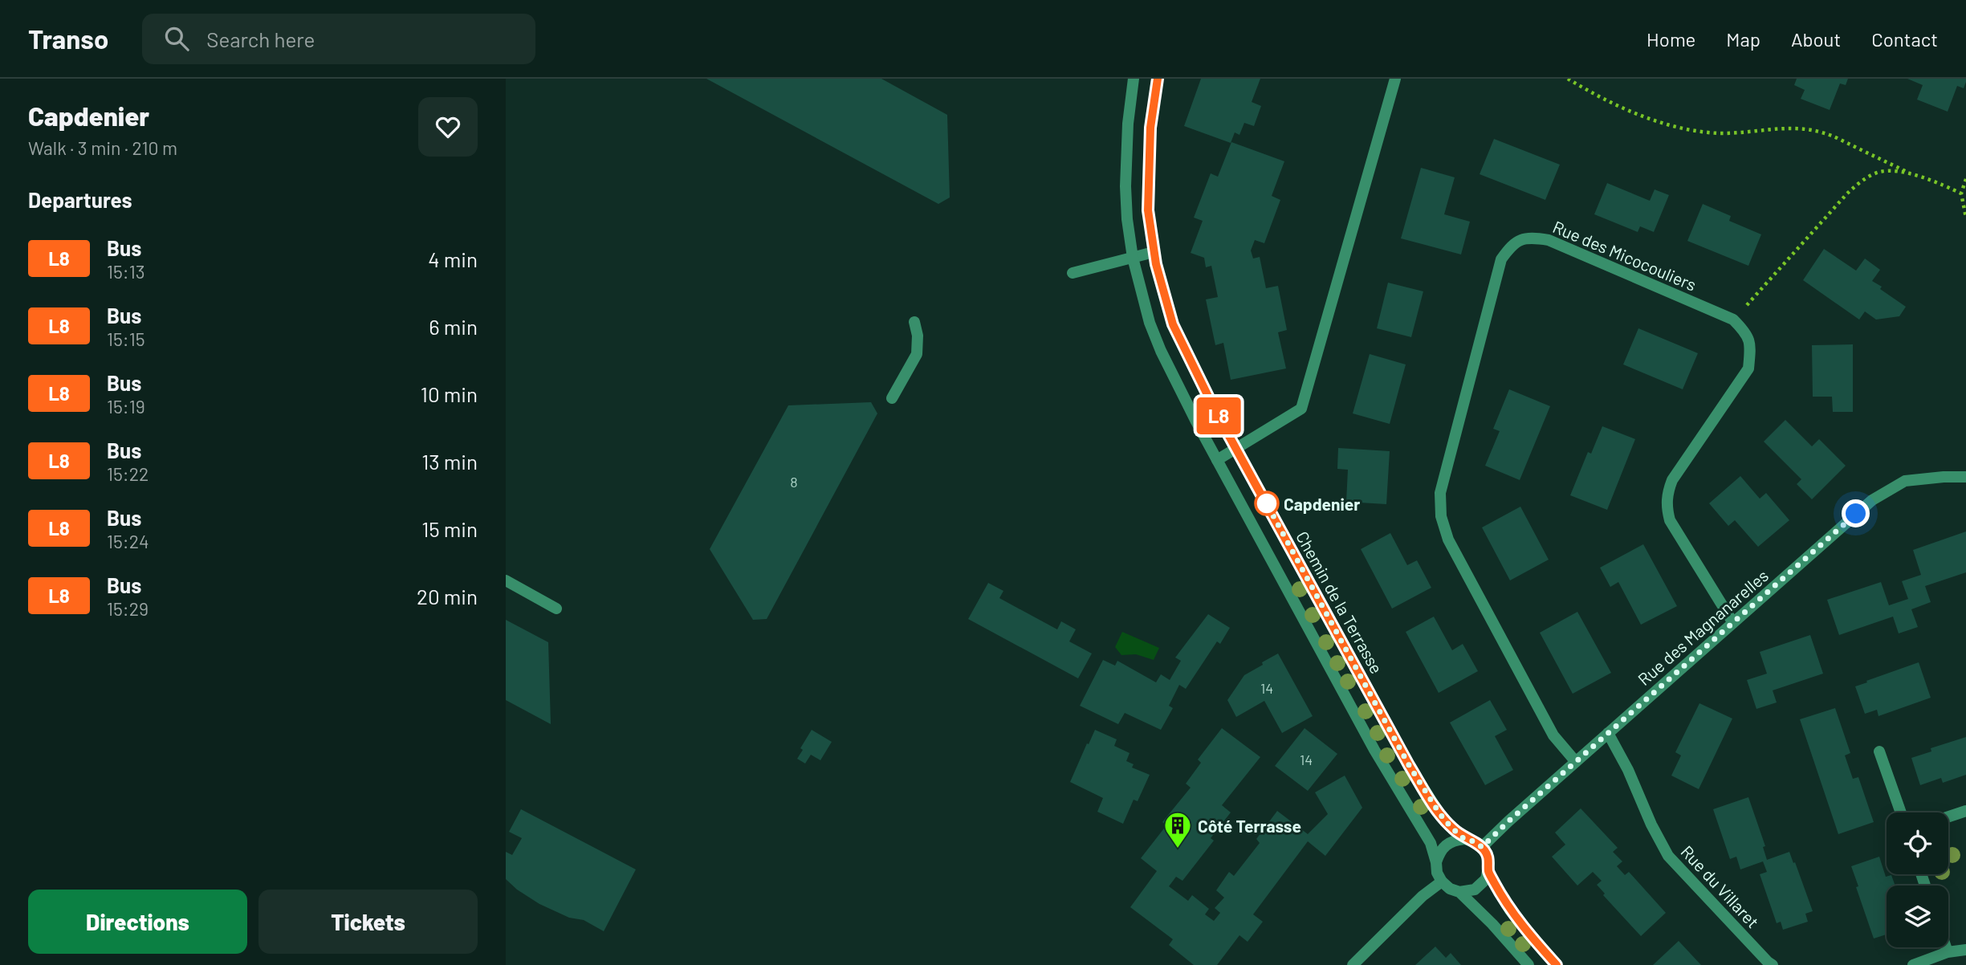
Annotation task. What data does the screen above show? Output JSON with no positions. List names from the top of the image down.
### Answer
{
  "streets": {
    "street": [
      "Rue des Micocouliers",
      "Chemin de la Terrasse",
      "Rue des Magnanarelles",
      "Rue du Villaret"
    ]
  },
  "crossings": [
    ["Rue des Micocouliers", "Rue des Magnanarelles"],
    ["Chemin de la Terrasse", "Rue des Magnanarelles"],
    ["Rue des Magnanarelles", "Rue du Villaret"]
  ],
  "places": {
    "other": ["Capdenier"],
    "building": ["Côté Terrasse"]
  },
  "lines": ["bus line L8"],
  "house_numbers": ["8", "14", "14"],
  "page": {
    "header": "Transo",
    "search": "Search here",
    "nav": [
      "Home",
      "Map",
      "About",
      "Contact"
    ],
    "heading": [
      ["Capdenier", "Walk · 3 min · 210 m"],
      "Departures"
    ],
    "on_map": "L8",
    "list": [
      {
        "mark": "L8",
        "name": "Bus",
        "note": "15:13",
        "value": "4 min"
      },
      {
        "mark": "L8",
        "name": "Bus",
        "note": "15:15",
        "value": "6 min"
      },
      {
        "mark": "L8",
        "name": "Bus",
        "note": "15:19",
        "value": "10 min"
      },
      {
        "mark": "L8",
        "name": "Bus",
        "note": "15:22",
        "value": "13 min"
      },
      {
        "mark": "L8",
        "name": "Bus",
        "note": "15:24",
        "value": "15 min"
      },
      {
        "mark": "L8",
        "name": "Bus",
        "note": "15:29",
        "value": "20 min"
      }
    ],
    "buttons": ["Directions", "Tickets"]
  }
}
